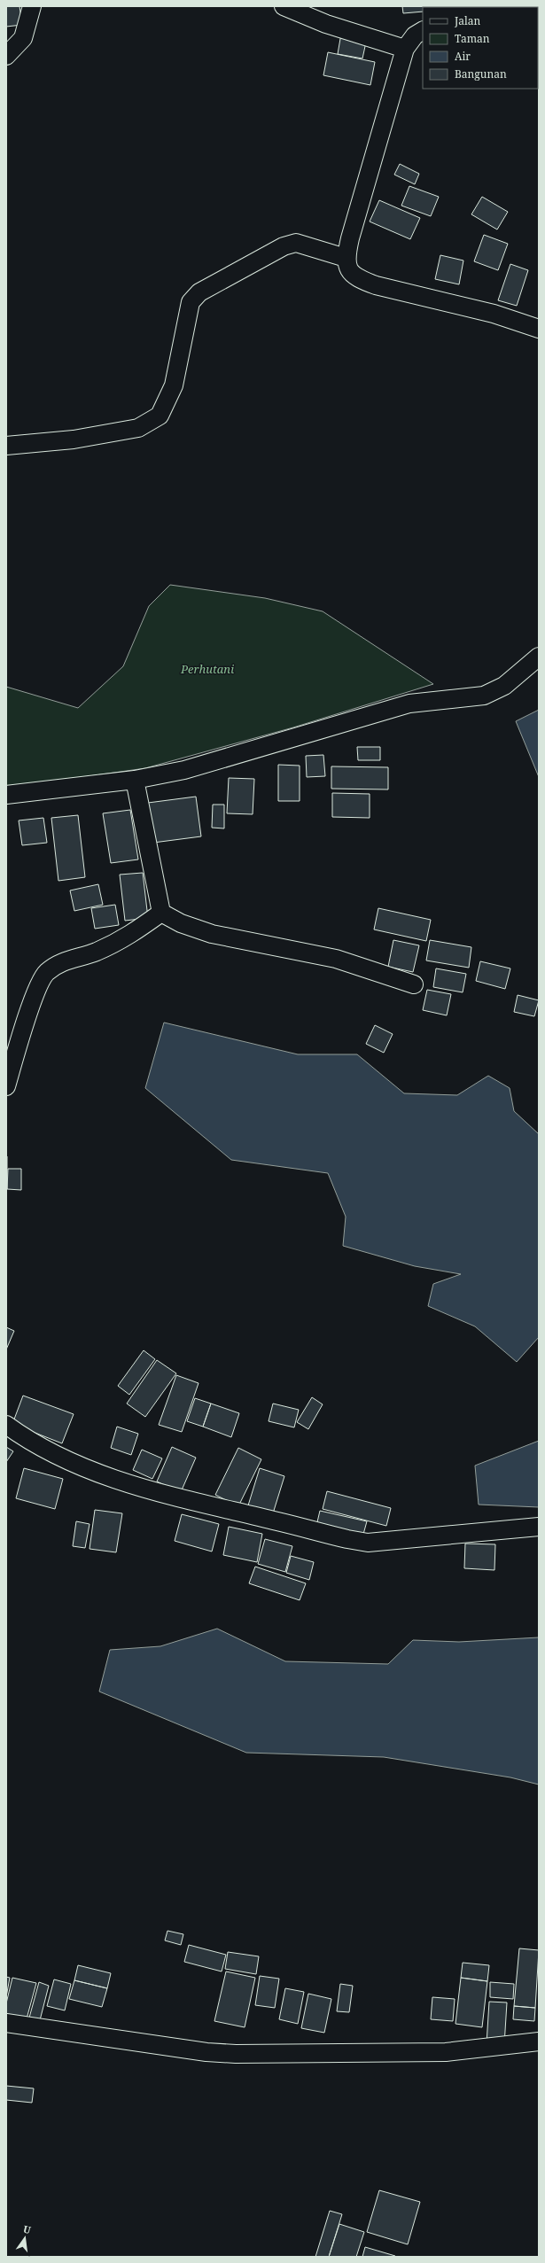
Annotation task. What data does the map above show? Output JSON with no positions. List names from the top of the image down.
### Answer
{
  "parks": ["Perhutani"],
  "legend": [
    "Jalan",
    "Taman",
    "Air",
    "Bangunan"
  ],
  "north": "top"
}
